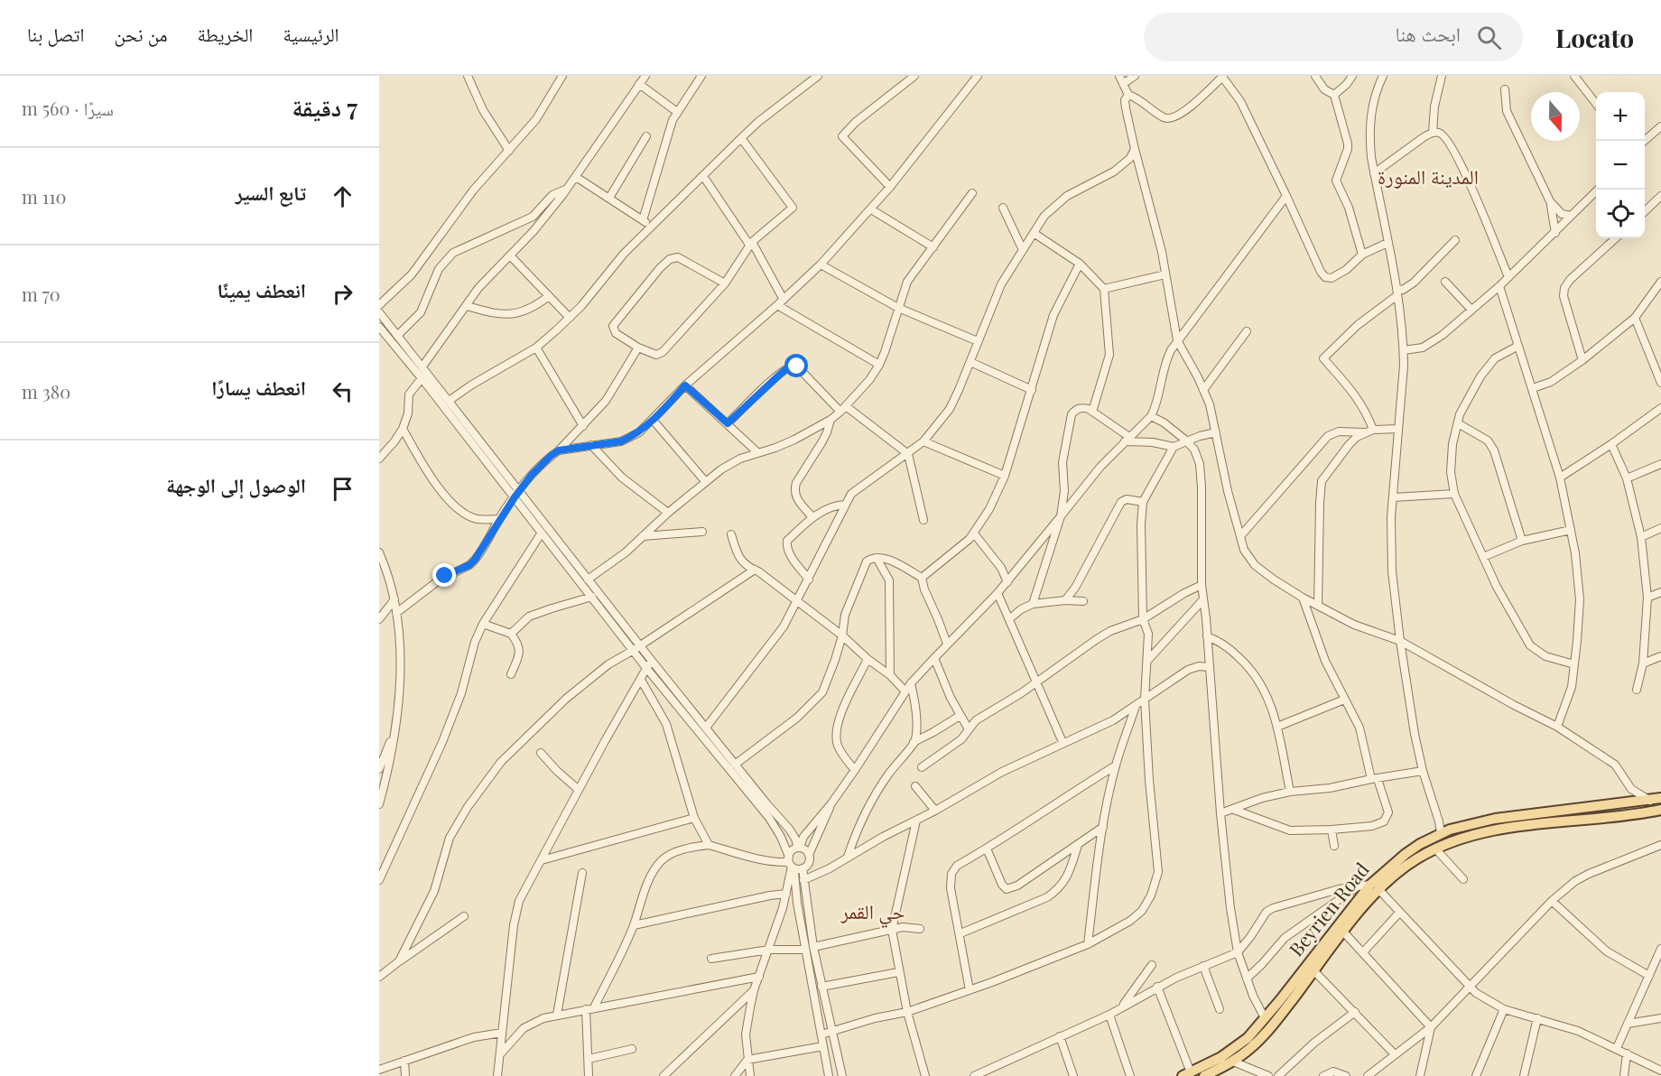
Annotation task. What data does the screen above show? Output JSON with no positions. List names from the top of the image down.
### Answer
{
  "streets": {
    "main road": ["Beyrien Road"]
  },
  "districts": ["المدينة المنورة", "حي القمر"],
  "north": "bottom",
  "page": {
    "header": "Locato",
    "search": "ابحث هنا",
    "nav": [
      "الرئيسية",
      "الخريطة",
      "من نحن",
      "اتصل بنا"
    ],
    "heading": ["7 دقيقة", "سيرًا · 560 m"],
    "map_buttons": ["+", "−"],
    "list": [
      ["تابع السير", "110 m"],
      ["انعطف يمينًا", "70 m"],
      ["انعطف يسارًا", "380 m"],
      "الوصول إلى الوجهة"
    ]
  }
}
